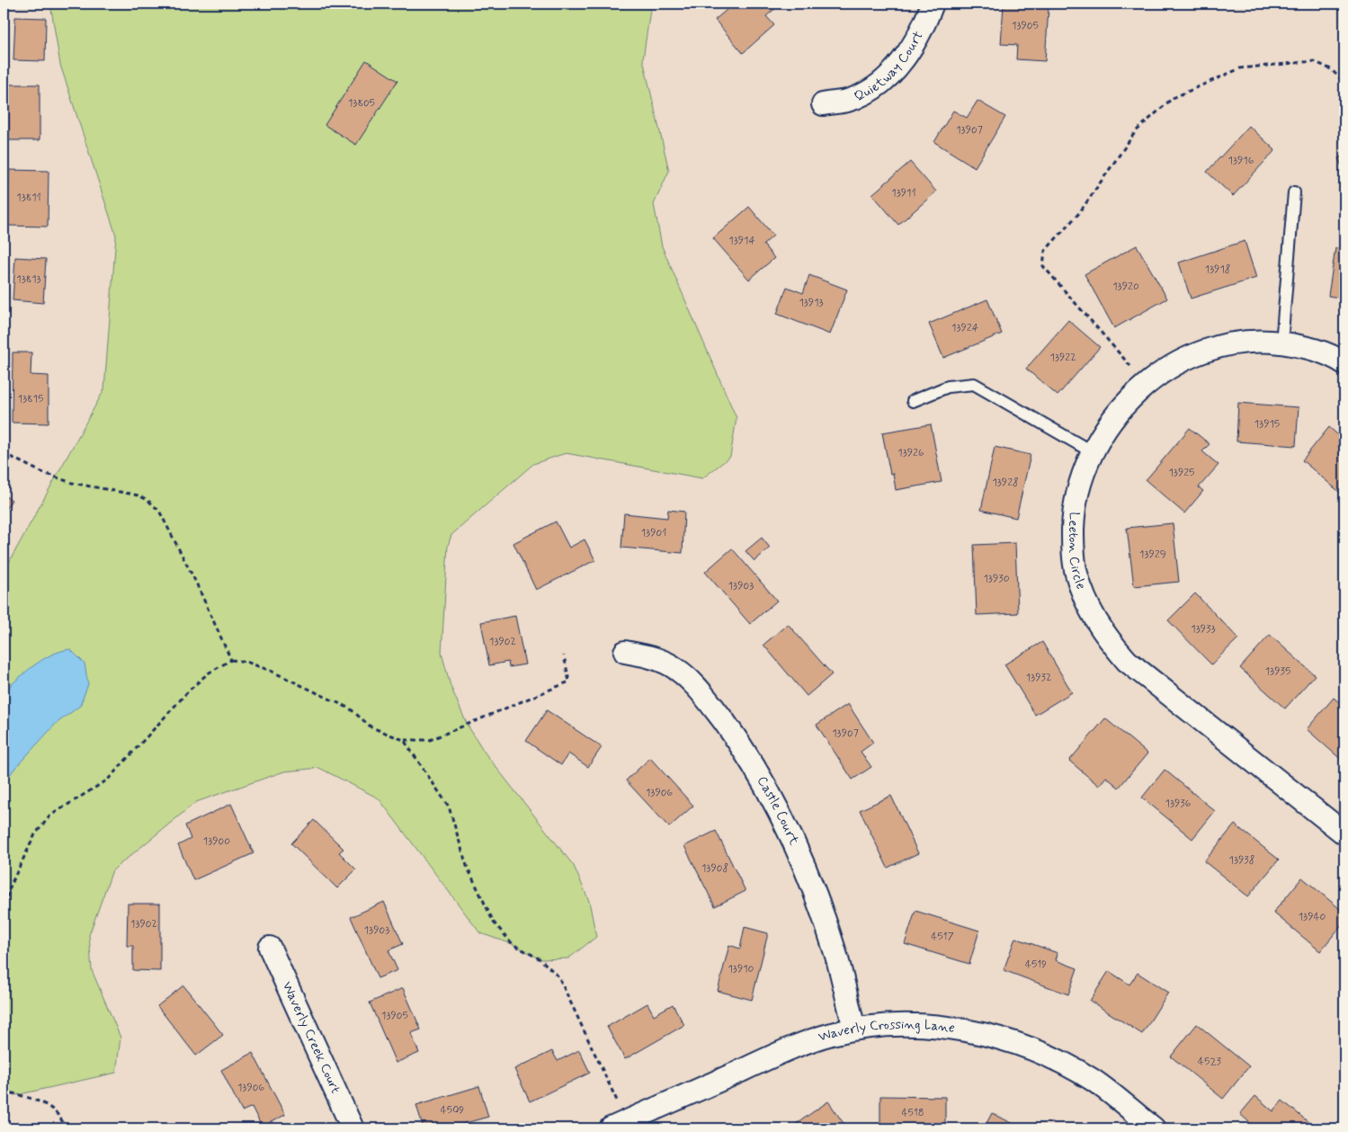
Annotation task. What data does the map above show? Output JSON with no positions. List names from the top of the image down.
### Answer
{
  "streets": {
    "street": [
      "Quietway Court",
      "Leeton Circle",
      "Castle Court",
      "Waverly Crossing Lane",
      "Waverly Creek Court"
    ]
  },
  "crossings": [
    ["Castle Court", "Waverly Crossing Lane"]
  ],
  "house_numbers": [
    "13905",
    "13805",
    "13907",
    "13916",
    "13911",
    "13811",
    "13914",
    "13918",
    "13813",
    "13920",
    "13913",
    "13924",
    "13922",
    "13815",
    "13915",
    "13926",
    "13925",
    "13928",
    "13901",
    "13929",
    "13930",
    "13903",
    "13933",
    "13902",
    "13935",
    "13932",
    "13907",
    "13906",
    "13936",
    "13900",
    "13938",
    "13908",
    "13940",
    "13902",
    "13903",
    "4517",
    "4519",
    "13910",
    "13905",
    "4523",
    "13906",
    "4509",
    "4518"
  ]
}
